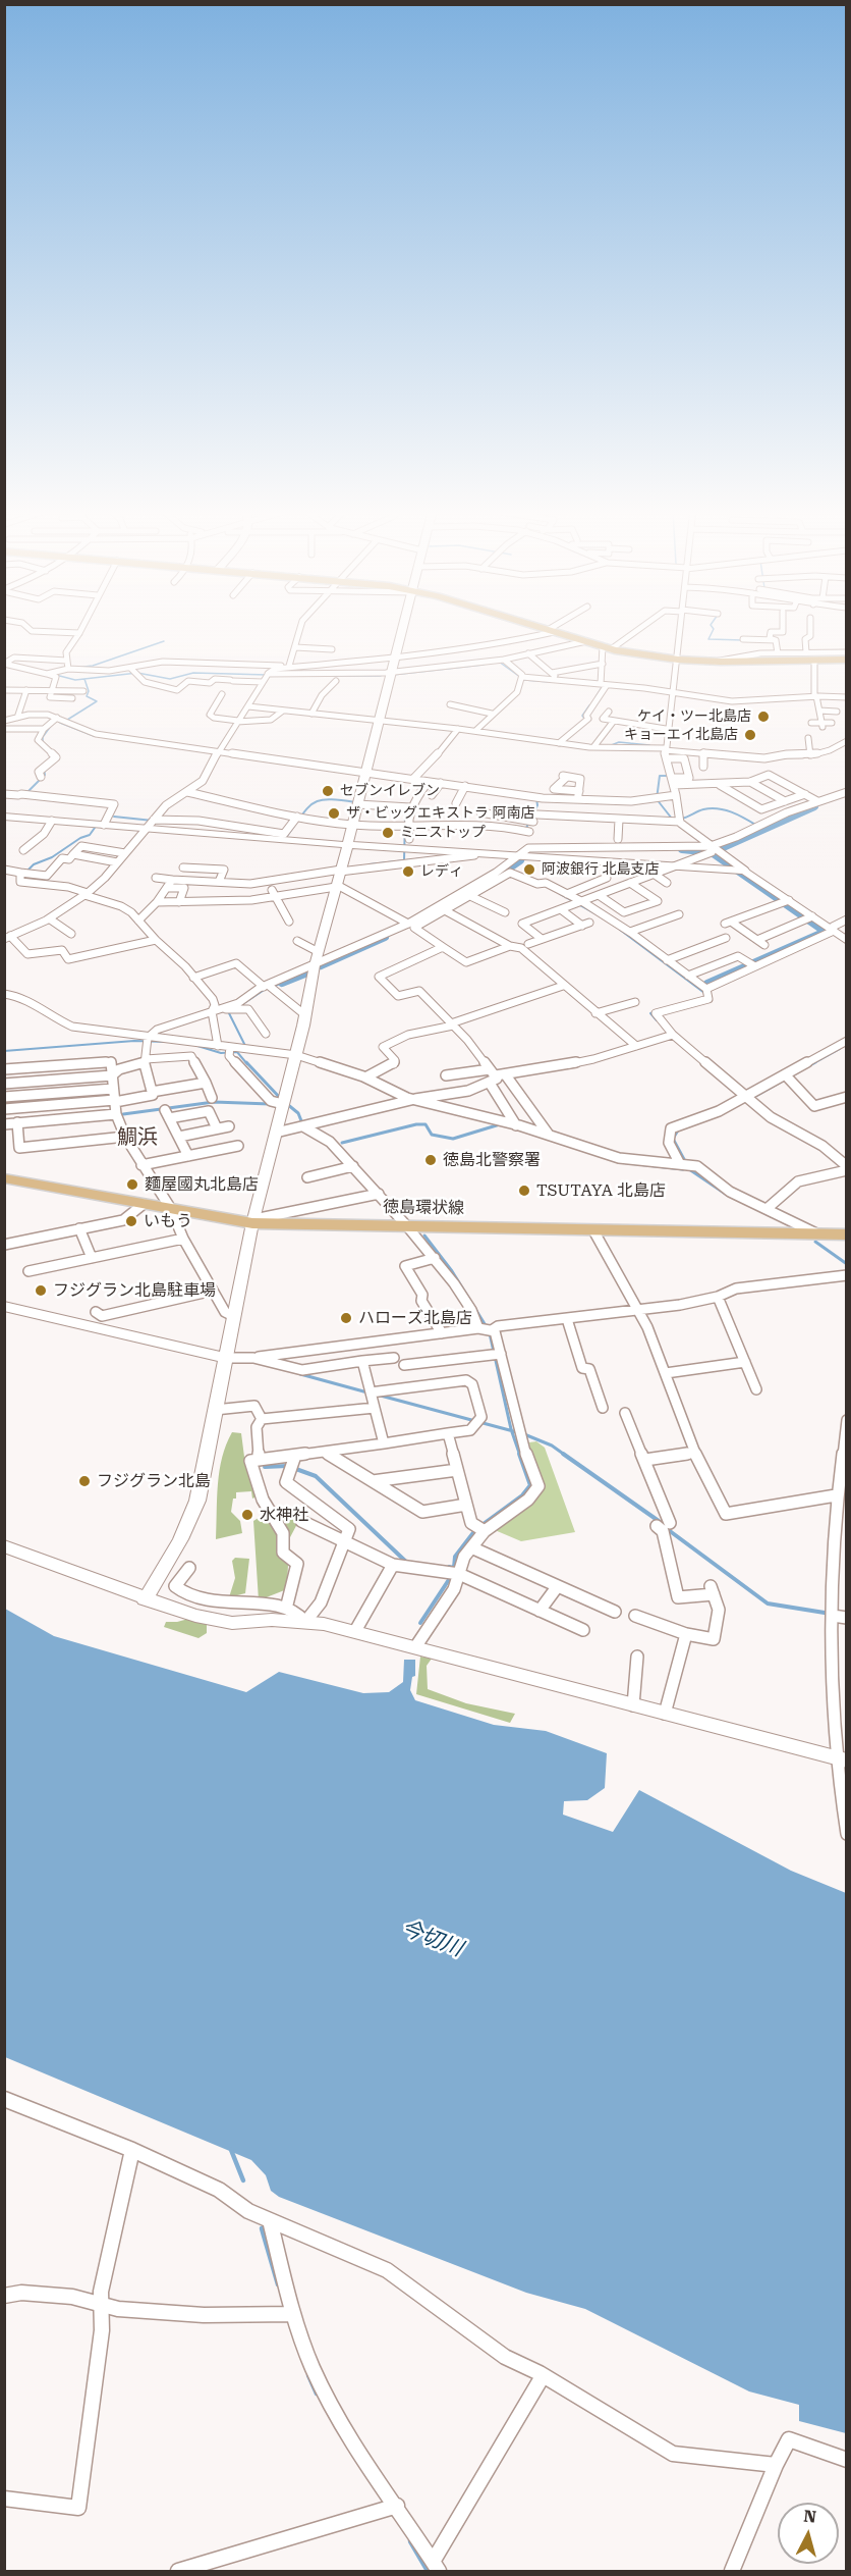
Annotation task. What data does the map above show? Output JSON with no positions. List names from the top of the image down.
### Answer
{
  "streets": {
    "main road": ["徳島環状線"]
  },
  "districts": ["鯛浜"],
  "water": ["今切川"],
  "places": [
    "ケイ・ツー北島店",
    "キョーエイ北島店",
    "セブンイレブン",
    "ザ・ビッグエキストラ 阿南店",
    "ミニストップ",
    "阿波銀行 北島支店",
    "レディ",
    "徳島北警察署",
    "麵屋國丸北島店",
    "TSUTAYA 北島店",
    "いもう",
    "フジグラン北島駐車場",
    "ハローズ北島店",
    "フジグラン北島",
    "水神社"
  ],
  "north": "top"
}
